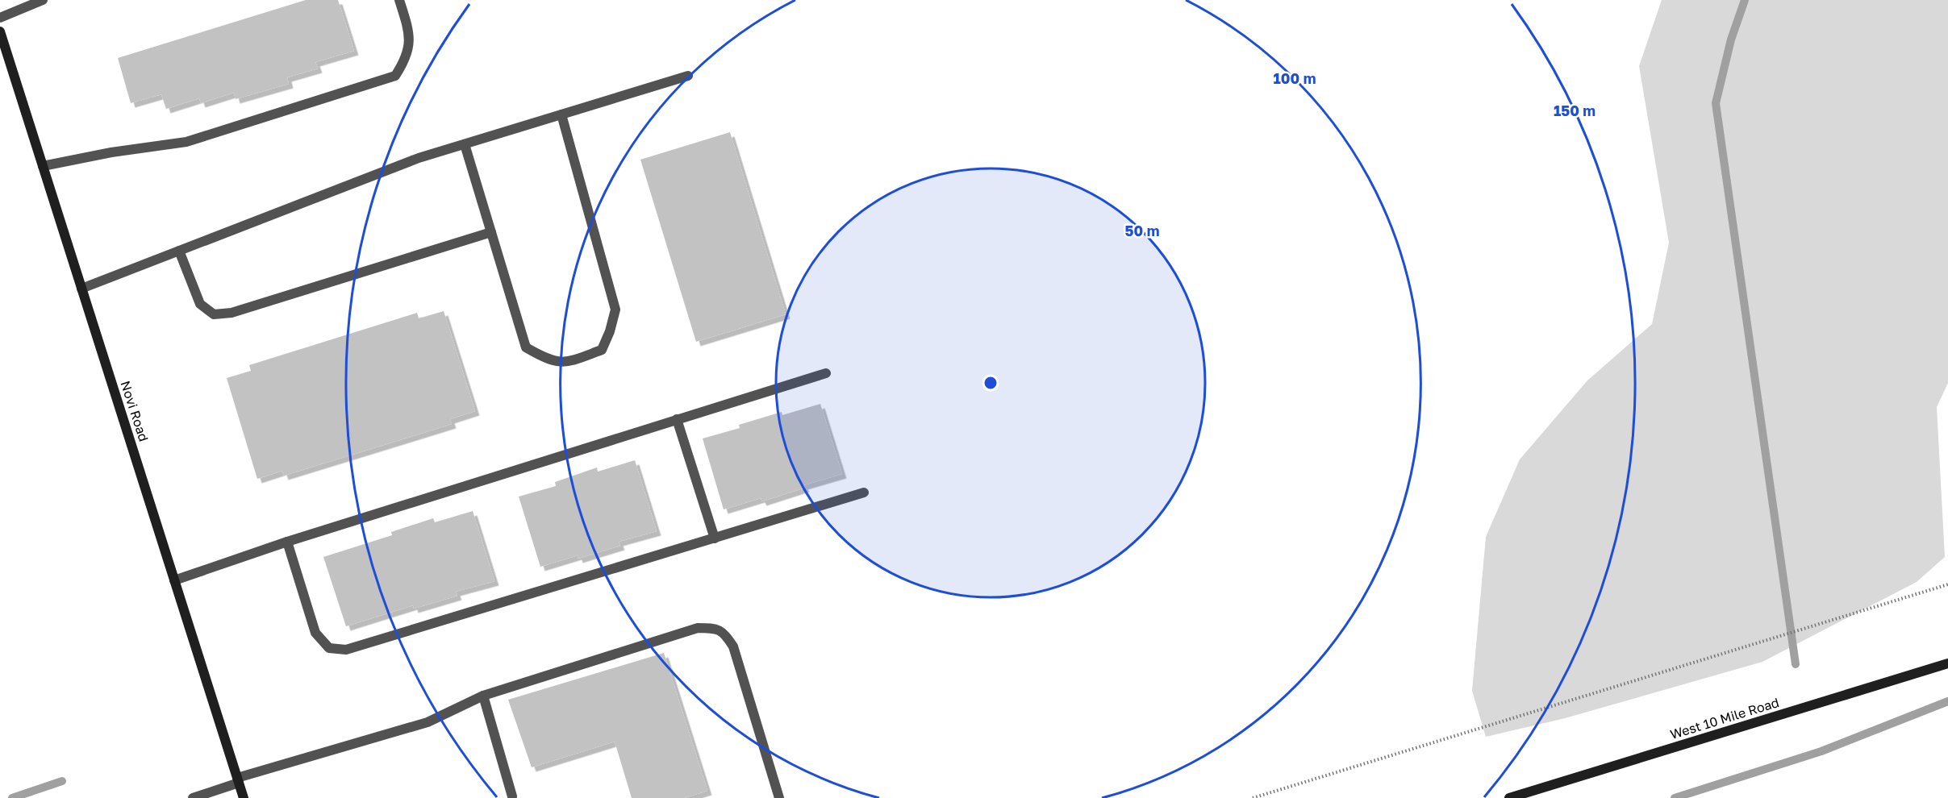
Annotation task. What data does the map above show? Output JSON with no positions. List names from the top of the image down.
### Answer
{
  "streets": {
    "main road": ["Novi Road", "West 10 Mile Road"]
  },
  "rings": ["100 m", "150 m", "50 m"]
}
